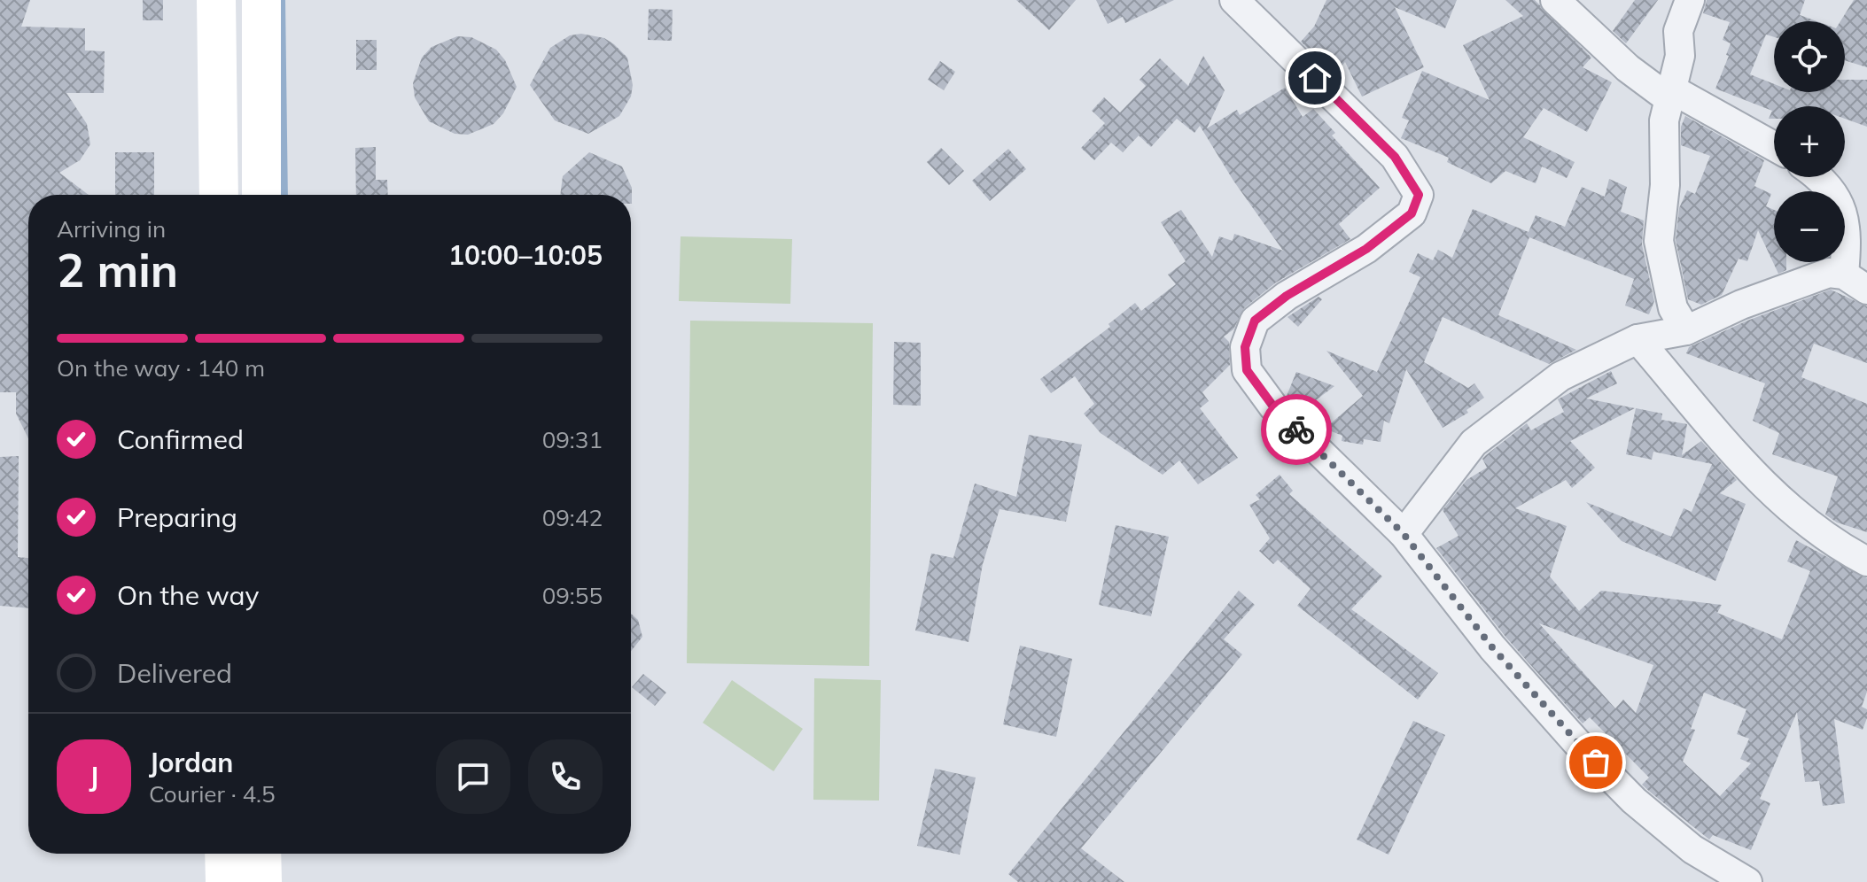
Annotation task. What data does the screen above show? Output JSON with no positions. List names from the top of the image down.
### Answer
{
  "page": {
    "map_buttons": ["+", "−"],
    "heading": ["2 min", "Arriving in", "10:00–10:05"],
    "panel": ["Jordan", "Courier · 4.5"],
    "bar": "On the way · 140 m",
    "list": [
      ["Confirmed", "09:31"],
      ["Preparing", "09:42"],
      ["On the way", "09:55"],
      "Delivered"
    ],
    "round": "J"
  }
}
